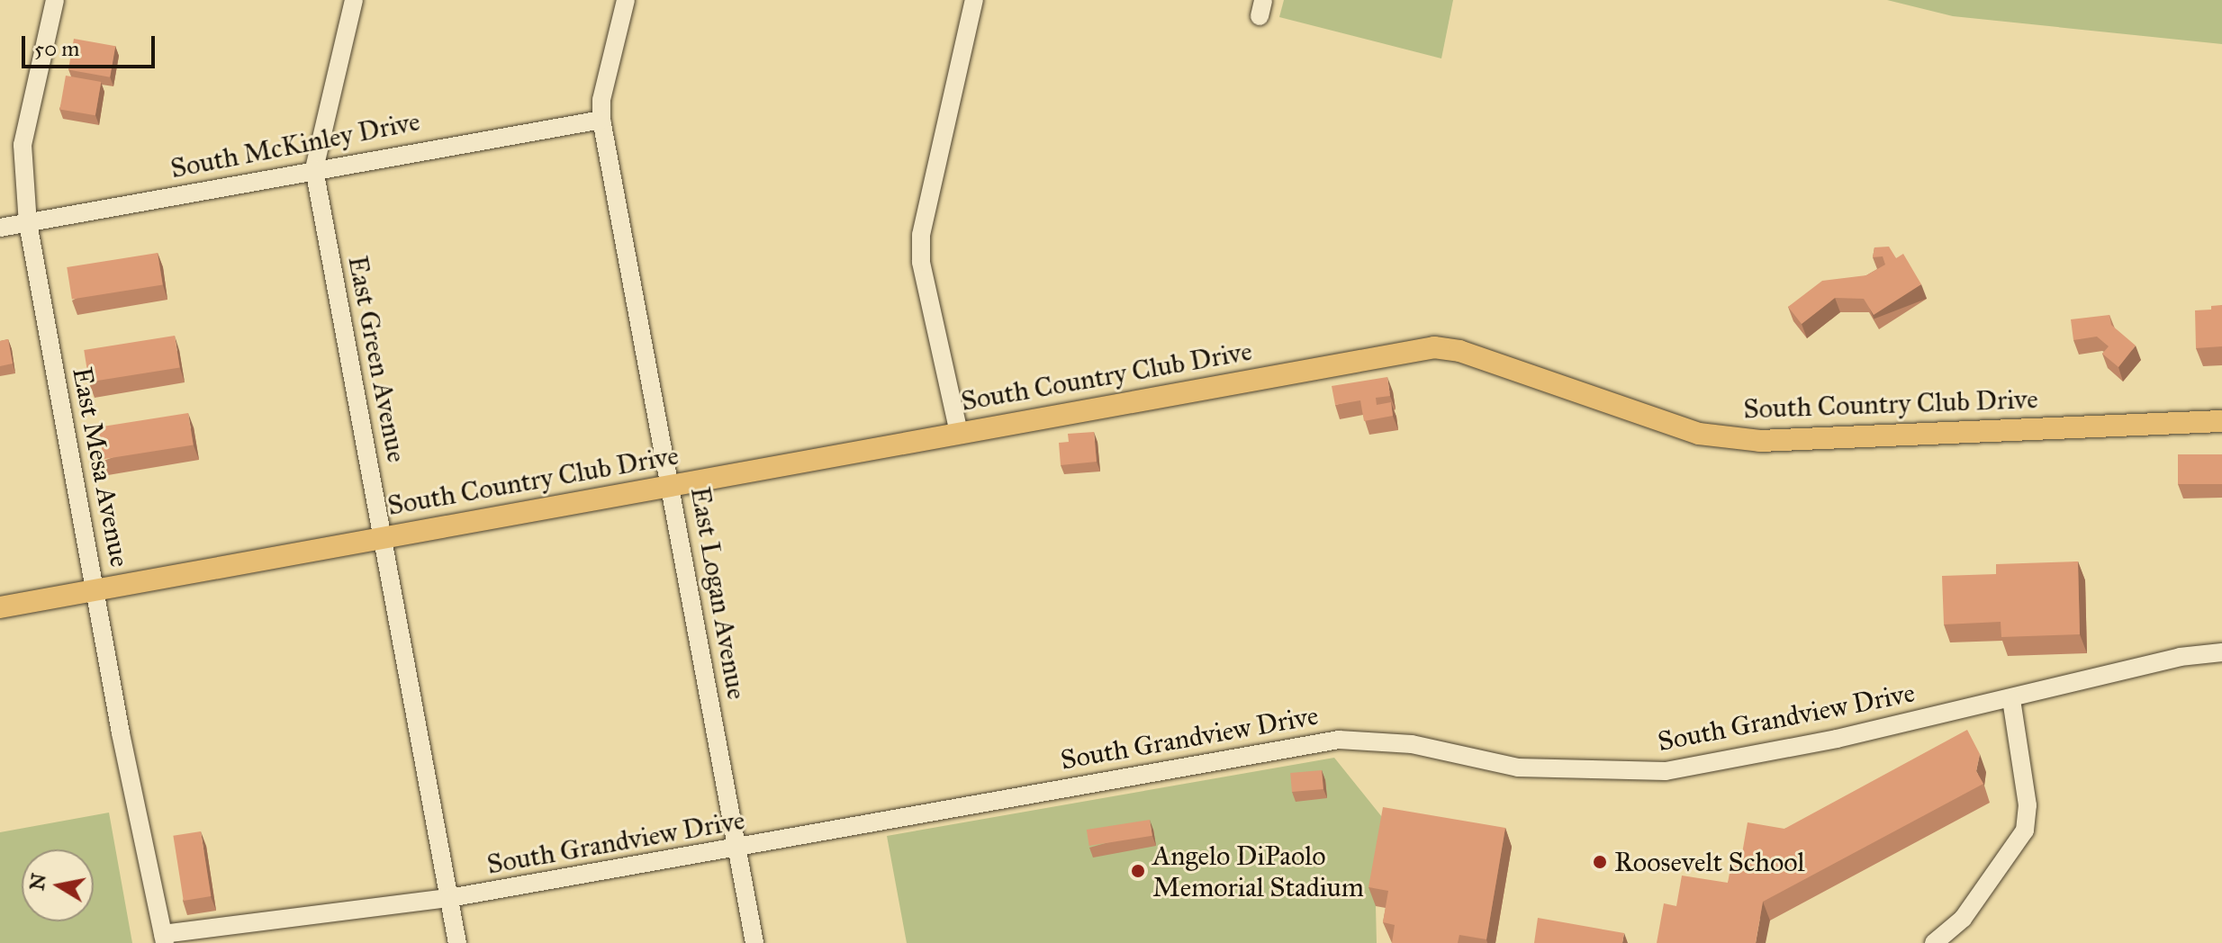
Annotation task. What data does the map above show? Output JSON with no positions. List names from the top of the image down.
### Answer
{
  "streets": {
    "main road": ["South Country Club Drive"],
    "street": [
      "South McKinley Drive",
      "East Green Avenue",
      "East Mesa Avenue",
      "East Logan Avenue",
      "South Grandview Drive"
    ]
  },
  "crossings": [
    ["South McKinley Drive", "East Green Avenue"],
    ["South McKinley Drive", "East Mesa Avenue"],
    ["South McKinley Drive", "East Logan Avenue"],
    ["East Green Avenue", "South Country Club Drive"],
    ["East Green Avenue", "South Grandview Drive"],
    ["South Country Club Drive", "East Mesa Avenue"],
    ["South Country Club Drive", "East Logan Avenue"],
    ["East Mesa Avenue", "South Grandview Drive"],
    ["East Logan Avenue", "South Grandview Drive"]
  ],
  "places": ["Roosevelt School", "Angelo DiPaolo Memorial Stadium"],
  "scale_bar": "50 m",
  "north": "left"
}
